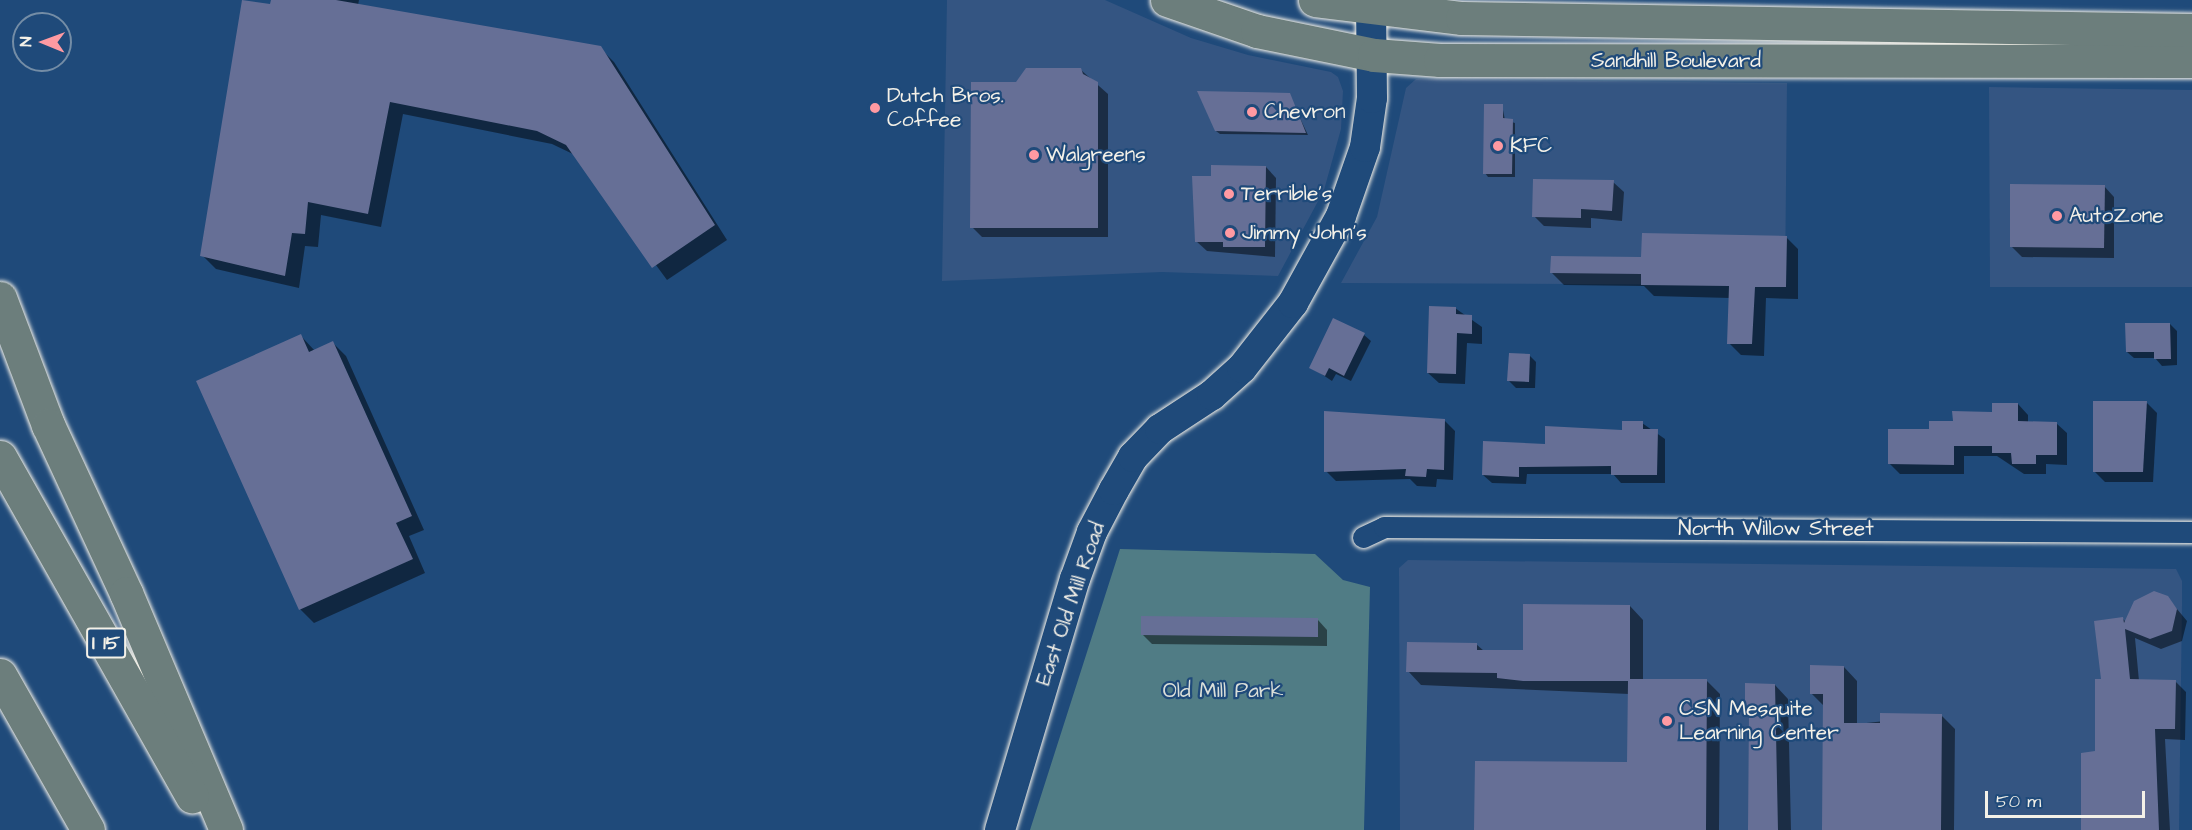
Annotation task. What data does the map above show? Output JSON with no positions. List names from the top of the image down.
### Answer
{
  "streets": {
    "main road": ["Sandhill Boulevard", "I 15"],
    "street": ["North Willow Street", "East Old Mill Road"]
  },
  "crossings": [
    ["Sandhill Boulevard", "East Old Mill Road"]
  ],
  "parks": ["Old Mill Park"],
  "places": [
    "Dutch Bros. Coffee",
    "Chevron",
    "KFC",
    "Walgreens",
    "Terrible's",
    "AutoZone",
    "Jimmy John's",
    "CSN Mesquite Learning Center"
  ],
  "scale_bar": "50 m",
  "north": "left"
}
